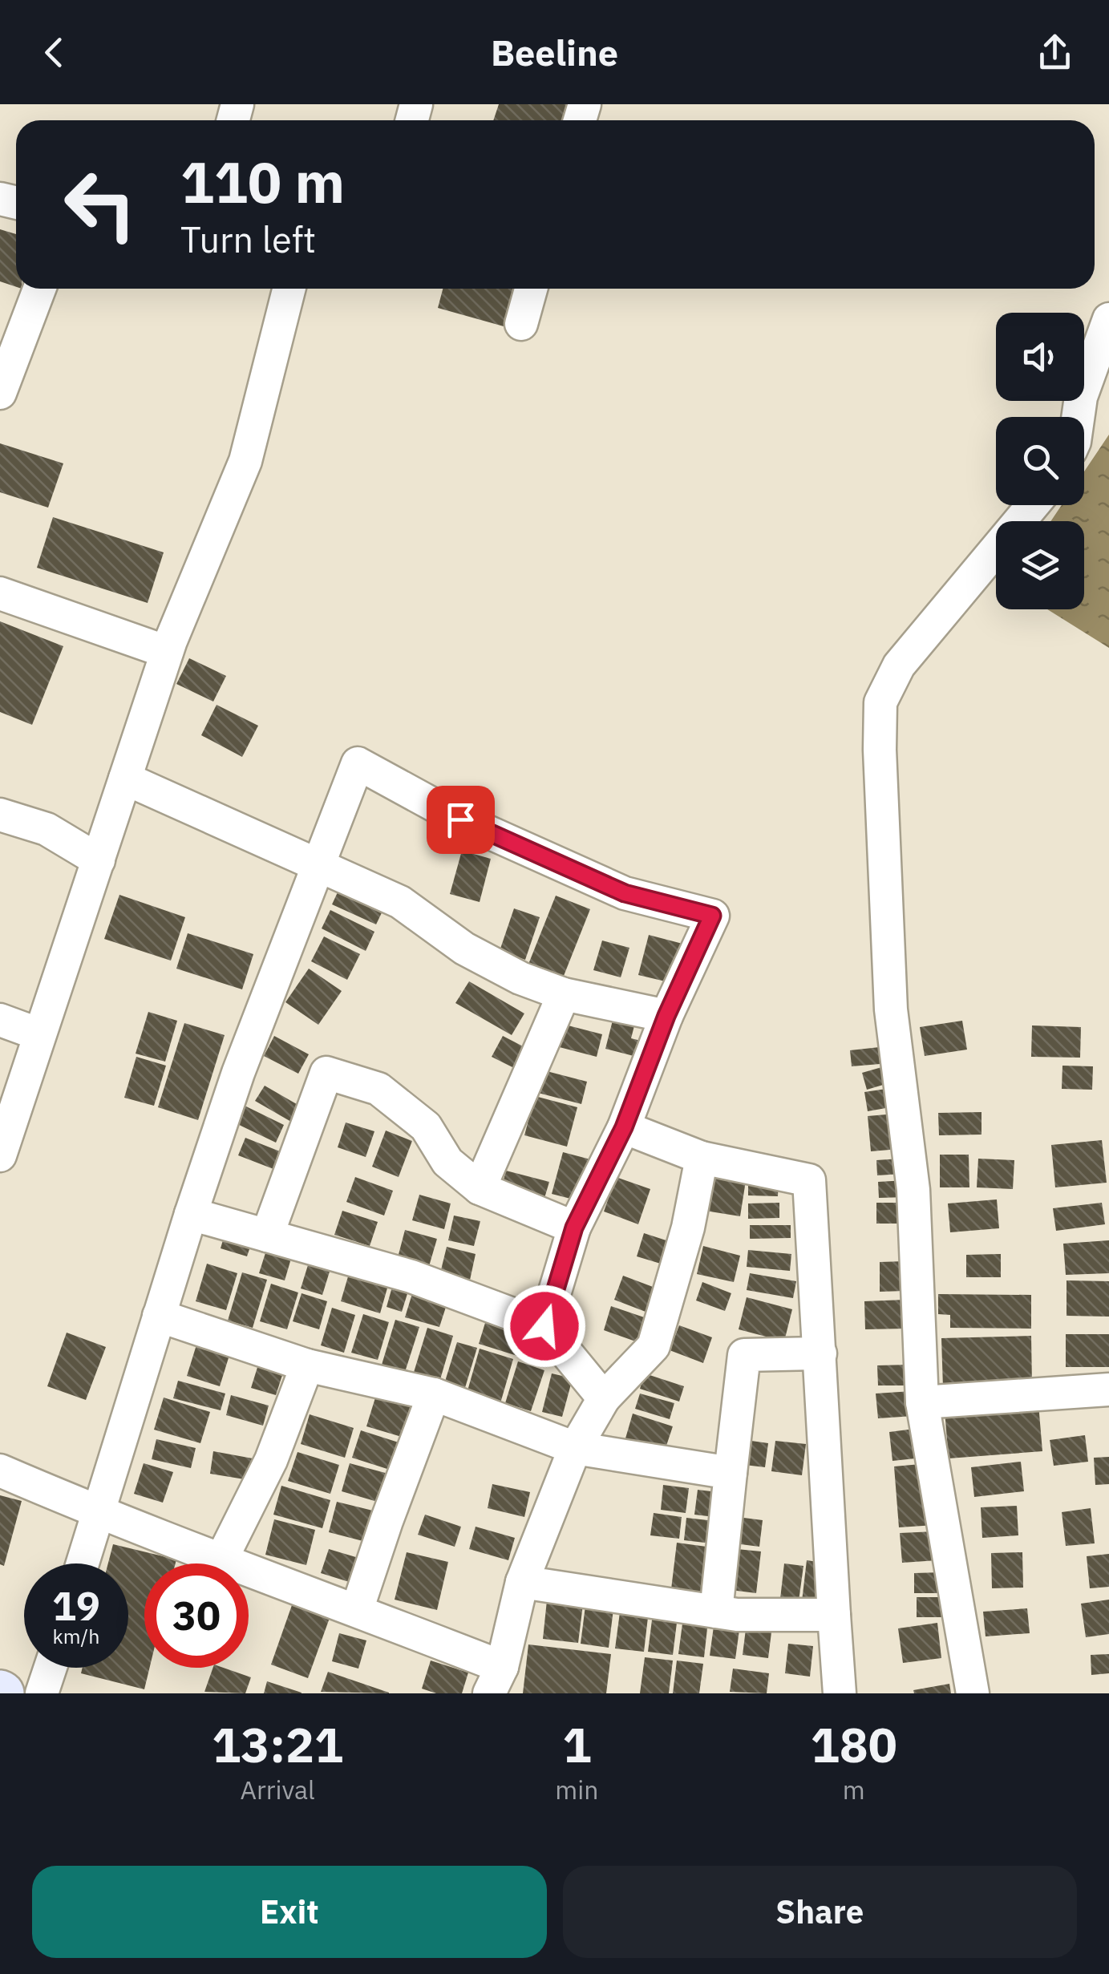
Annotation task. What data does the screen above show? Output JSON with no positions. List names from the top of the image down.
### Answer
{
  "page": {
    "header": "Beeline",
    "turn": ["110 m", "Turn left"],
    "speed": "19 km/h",
    "limit": "30",
    "eta": [
      "13:21",
      "Arrival",
      "1",
      "min",
      "180",
      "m"
    ],
    "buttons": ["Exit", "Share"]
  }
}
